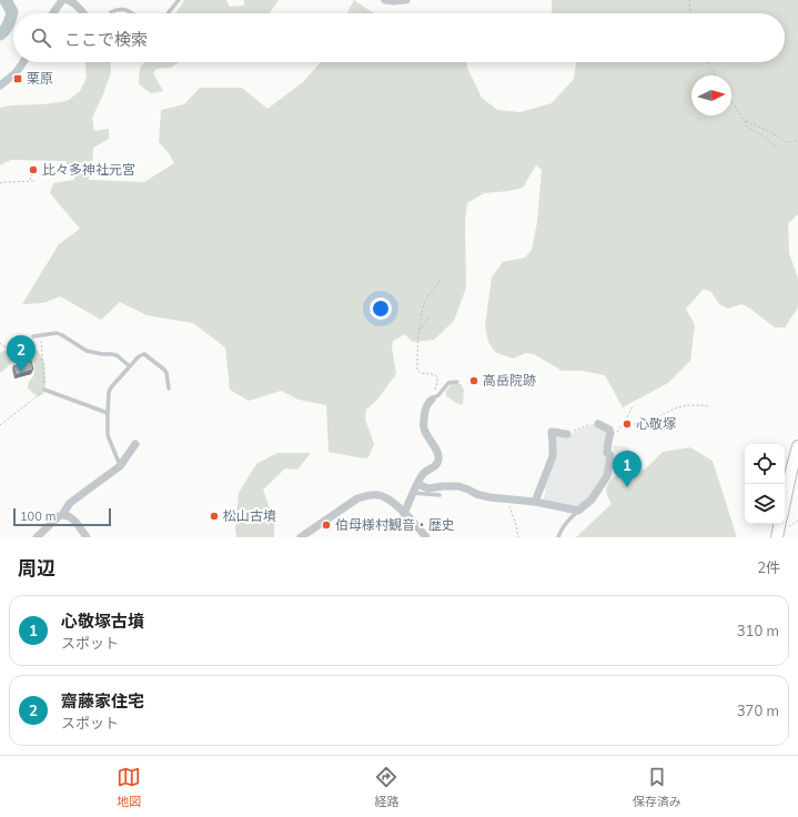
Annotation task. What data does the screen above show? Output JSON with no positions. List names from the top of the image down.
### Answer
{
  "places": {
    "transit": ["栗原"],
    "other": [
      "比々多神社元宮",
      "高岳院跡",
      "心敬塚",
      "松山古墳",
      "伯母様村観音・歴史"
    ]
  },
  "scale_bar": "100 m",
  "north": "right",
  "page": {
    "search": "ここで検索",
    "pins": ["2", "1"],
    "scale": "100 m",
    "heading": ["周辺", "2件"],
    "list": [
      {
        "mark": "1",
        "name": "心敬塚古墳",
        "note": "スポット",
        "value": "310 m"
      },
      {
        "mark": "2",
        "name": "齋藤家住宅",
        "note": "スポット",
        "value": "370 m"
      }
    ],
    "nav": ["地図", "経路", "保存済み"]
  }
}
